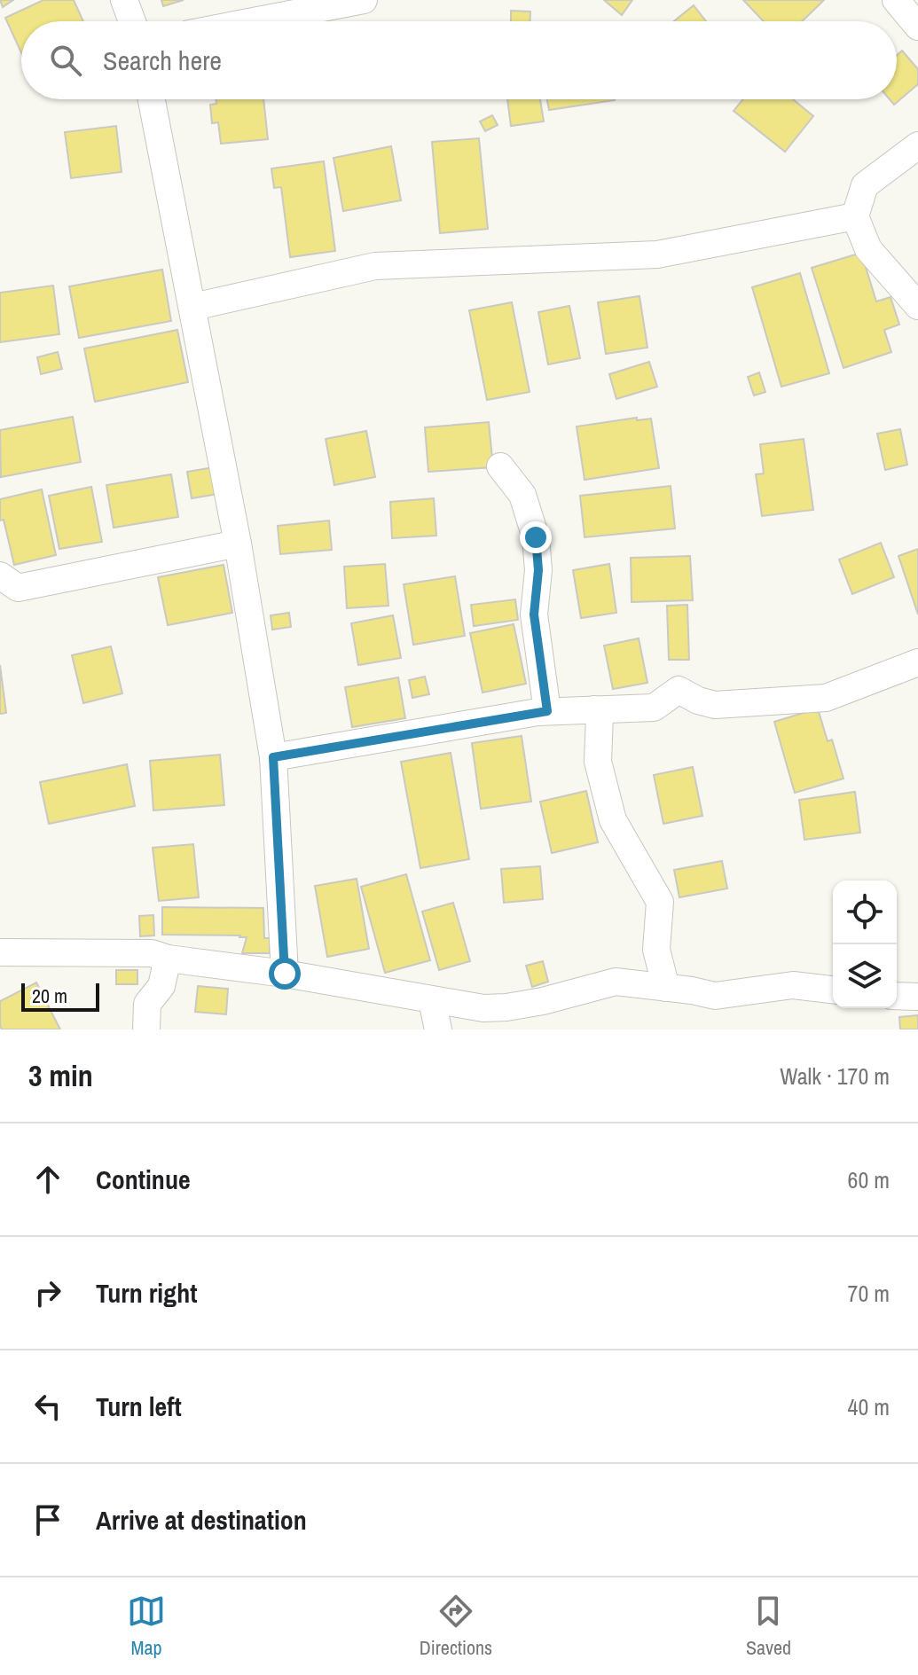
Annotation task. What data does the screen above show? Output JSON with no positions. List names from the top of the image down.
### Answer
{
  "scale_bar": "20 m",
  "page": {
    "search": "Search here",
    "scale": "20 m",
    "heading": ["3 min", "Walk · 170 m"],
    "list": [
      ["Continue", "60 m"],
      ["Turn right", "70 m"],
      ["Turn left", "40 m"],
      "Arrive at destination"
    ],
    "nav": ["Map", "Directions", "Saved"]
  }
}
